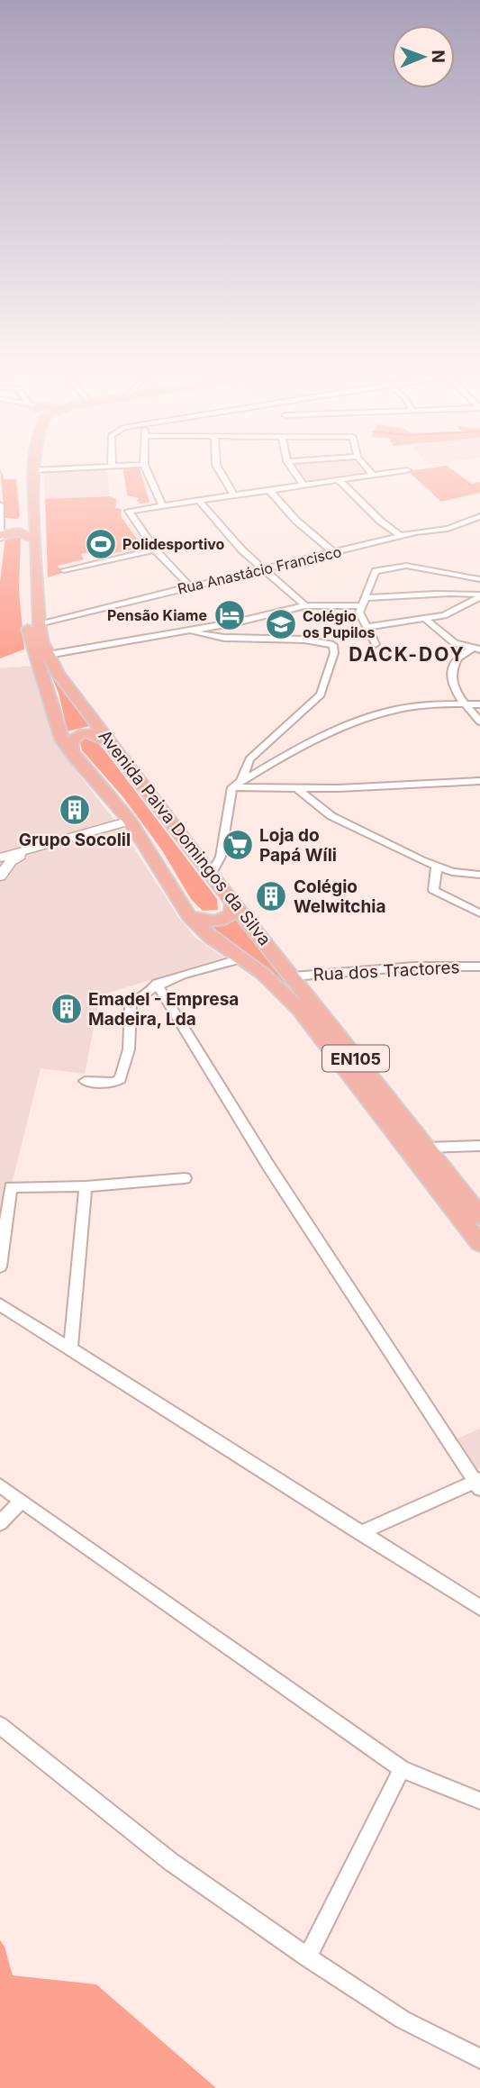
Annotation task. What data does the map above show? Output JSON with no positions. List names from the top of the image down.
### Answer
{
  "streets": {
    "main road": ["Avenida Paiva Domingos da Silva", "EN105"],
    "street": ["Rua Anastácio Francisco", "Rua dos Tractores"]
  },
  "crossings": [
    ["Rua Anastácio Francisco", "Avenida Paiva Domingos da Silva"],
    ["Avenida Paiva Domingos da Silva", "Rua dos Tractores"]
  ],
  "districts": ["DACK-DOY"],
  "places": {
    "sports": ["Polidesportivo"],
    "hotel": ["Pensão Kiame"],
    "school or university": ["Colégio os Pupilos"],
    "building": ["Grupo Socolil", "Colégio Welwitchia", "Emadel - Empresa Madeira, Lda"],
    "supermarket": ["Loja do Papá Wíli"]
  },
  "north": "right"
}
